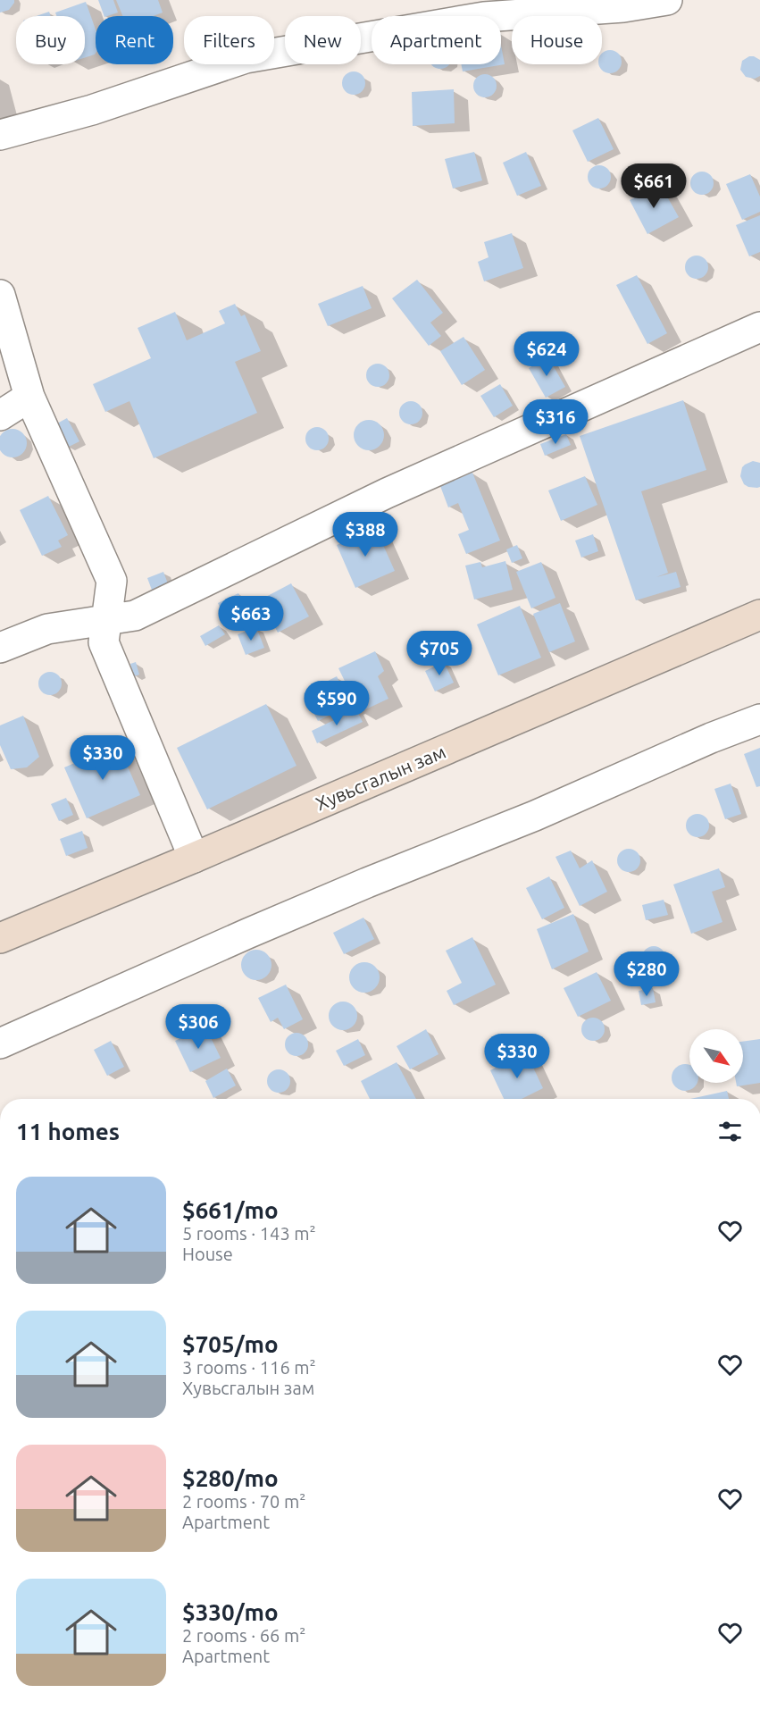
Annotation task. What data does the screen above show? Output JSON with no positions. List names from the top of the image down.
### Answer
{
  "streets": {
    "main road": ["Хувьсгалын зам"]
  },
  "north": "bottom right",
  "page": {
    "chip": [
      "Buy",
      "Rent",
      "Filters",
      "New",
      "Apartment",
      "House"
    ],
    "price": [
      "$661",
      "$624",
      "$316",
      "$388",
      "$663",
      "$705",
      "$590",
      "$330",
      "$280",
      "$306",
      "$330"
    ],
    "heading": "11 homes",
    "list": [
      {
        "name": "$661/mo",
        "note": "5 rooms · 143 m² · House"
      },
      {
        "name": "$705/mo",
        "note": "3 rooms · 116 m² · Хувьсгалын зам"
      },
      {
        "name": "$280/mo",
        "note": "2 rooms · 70 m² · Apartment"
      },
      {
        "name": "$330/mo",
        "note": "2 rooms · 66 m² · Apartment"
      }
    ]
  }
}
